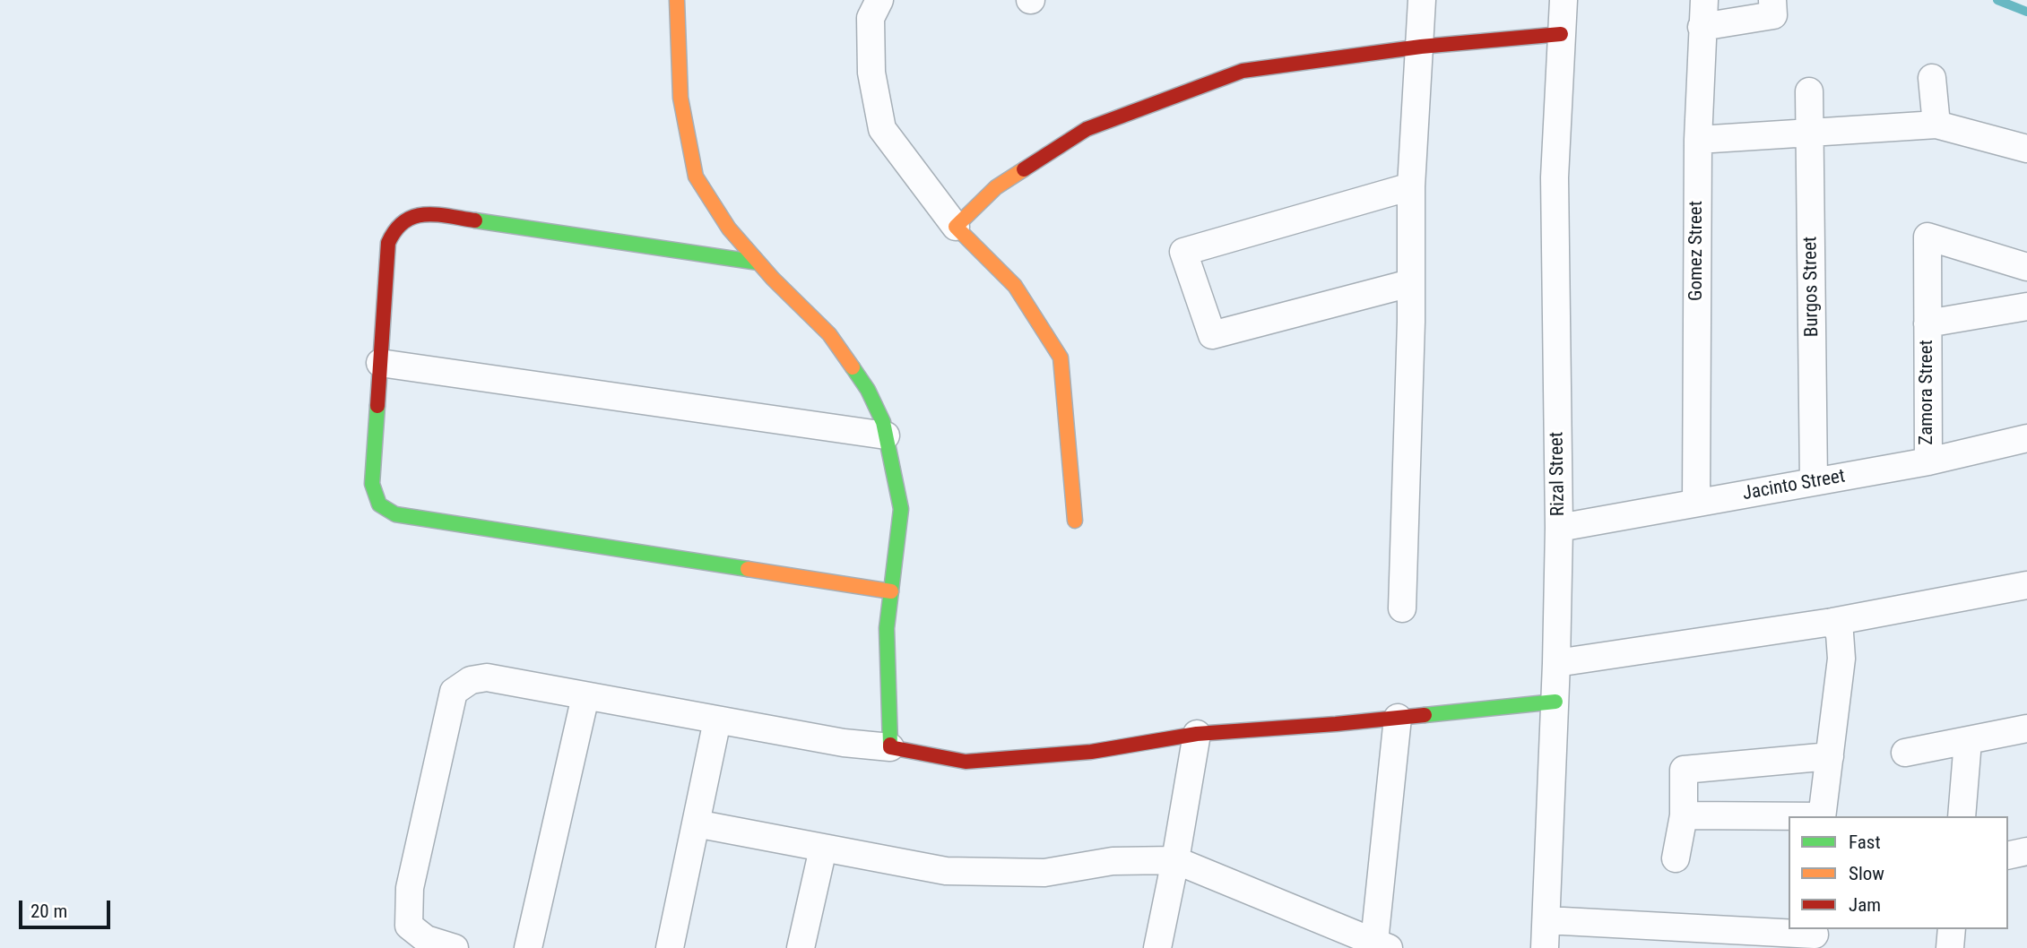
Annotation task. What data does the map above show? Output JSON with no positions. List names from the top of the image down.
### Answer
{
  "streets": {
    "street": [
      "Gomez Street",
      "Burgos Street",
      "Zamora Street",
      "Rizal Street",
      "Jacinto Street"
    ]
  },
  "crossings": [
    ["Gomez Street", "Jacinto Street"],
    ["Burgos Street", "Jacinto Street"],
    ["Zamora Street", "Jacinto Street"],
    ["Rizal Street", "Jacinto Street"]
  ],
  "legend": ["Fast", "Slow", "Jam"],
  "scale_bar": "20 m"
}
